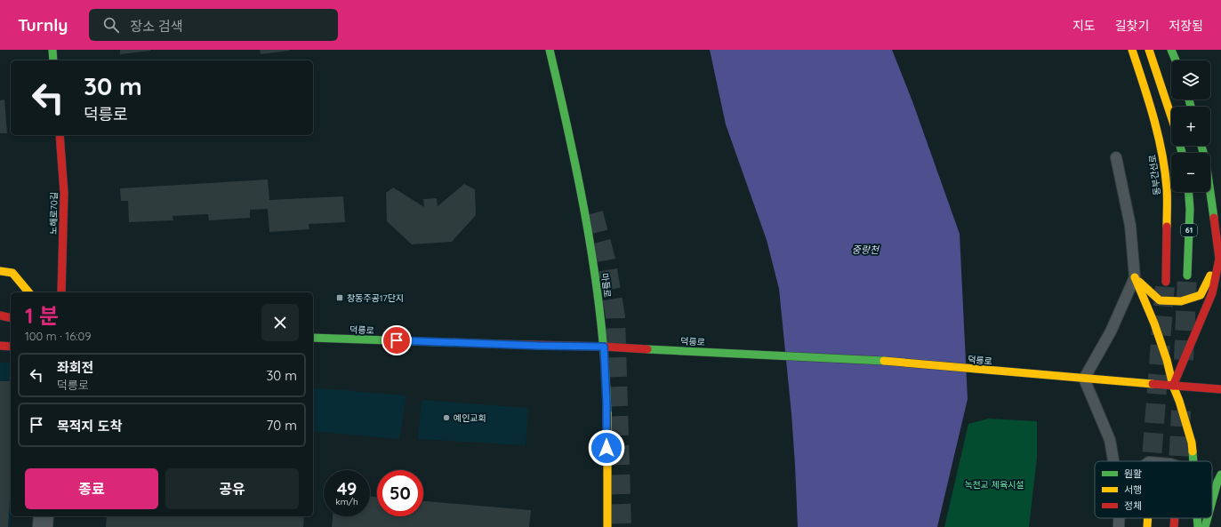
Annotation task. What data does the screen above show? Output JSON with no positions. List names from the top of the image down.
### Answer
{
  "streets": {
    "main road": [
      "동부간선로",
      "노해로70길",
      "61",
      "마들로",
      "덕릉로"
    ]
  },
  "crossings": [
    ["마들로", "덕릉로"]
  ],
  "water": ["중랑천"],
  "parks": ["녹천교 체육시설"],
  "places": {
    "transit": ["창동주공17단지"],
    "other": ["예인교회"]
  },
  "legend": ["원활", "서행", "정체"],
  "page": {
    "header": "Turnly",
    "search": "장소 검색",
    "nav": ["지도", "길찾기", "저장됨"],
    "map_buttons": ["+", "−"],
    "turn": ["30 m", "덕릉로"],
    "heading": ["1 분", "100 m · 16:09"],
    "list": [
      {
        "name": "좌회전",
        "note": "덕릉로",
        "value": "30 m"
      },
      {
        "name": "목적지 도착",
        "value": "70 m"
      }
    ],
    "buttons": ["종료", "공유"],
    "speed": "49 km/h",
    "limit": "50"
  }
}
